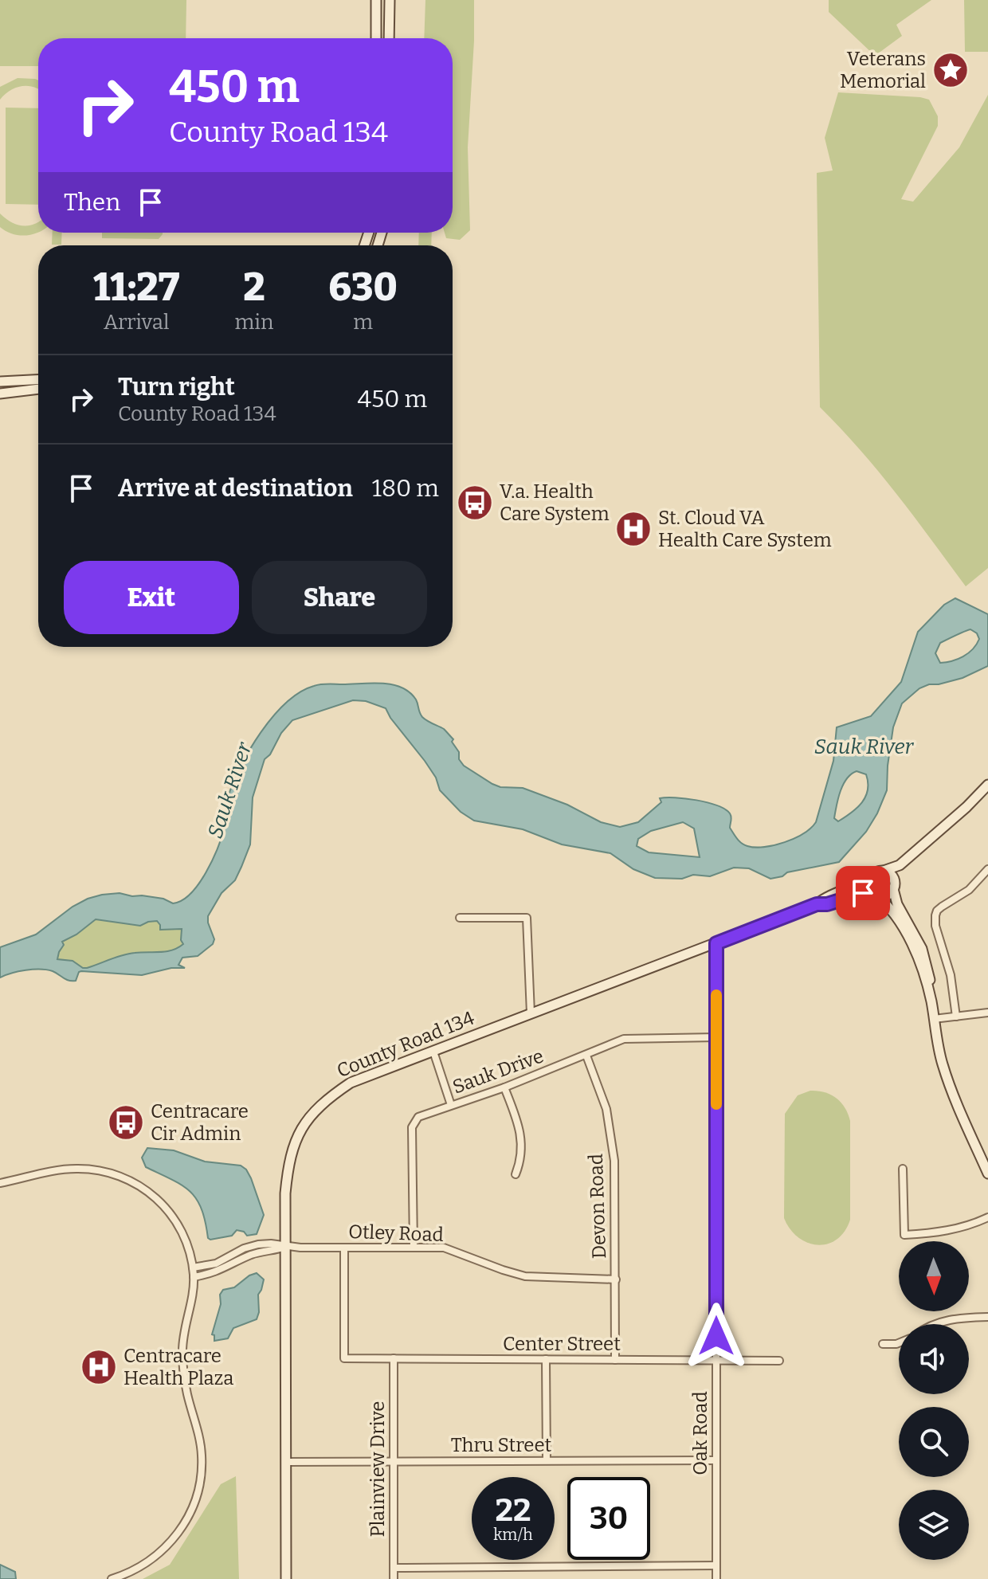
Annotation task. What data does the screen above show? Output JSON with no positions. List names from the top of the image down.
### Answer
{
  "streets": {
    "street": [
      "County Road 134",
      "Sauk Drive",
      "Devon Road",
      "Otley Road",
      "Center Street",
      "Oak Road",
      "Thru Street",
      "Plainview Drive"
    ]
  },
  "crossings": [
    ["County Road 134", "Otley Road"],
    ["County Road 134", "Oak Road"],
    ["County Road 134", "Thru Street"],
    ["Sauk Drive", "Devon Road"],
    ["Sauk Drive", "Otley Road"],
    ["Sauk Drive", "Oak Road"],
    ["Devon Road", "Otley Road"],
    ["Devon Road", "Center Street"],
    ["Otley Road", "Center Street"],
    ["Center Street", "Oak Road"],
    ["Center Street", "Plainview Drive"],
    ["Oak Road", "Thru Street"],
    ["Thru Street", "Plainview Drive"]
  ],
  "water": ["Sauk River"],
  "places": {
    "place": ["Veterans Memorial"],
    "bus stop": ["V.a. Health Care System", "Centracare Cir Admin"],
    "hospital": ["St. Cloud VA Health Care System", "Centracare Health Plaza"]
  },
  "north": "bottom",
  "page": {
    "turn": ["450 m", "County Road 134"],
    "then": "Then",
    "eta": [
      "11:27",
      "Arrival",
      "2",
      "min",
      "630",
      "m"
    ],
    "list": [
      {
        "name": "Turn right",
        "note": "County Road 134",
        "value": "450 m"
      },
      {
        "name": "Arrive at destination",
        "value": "180 m"
      }
    ],
    "buttons": ["Exit", "Share"],
    "speed": "22 km/h",
    "limit": "30"
  }
}
